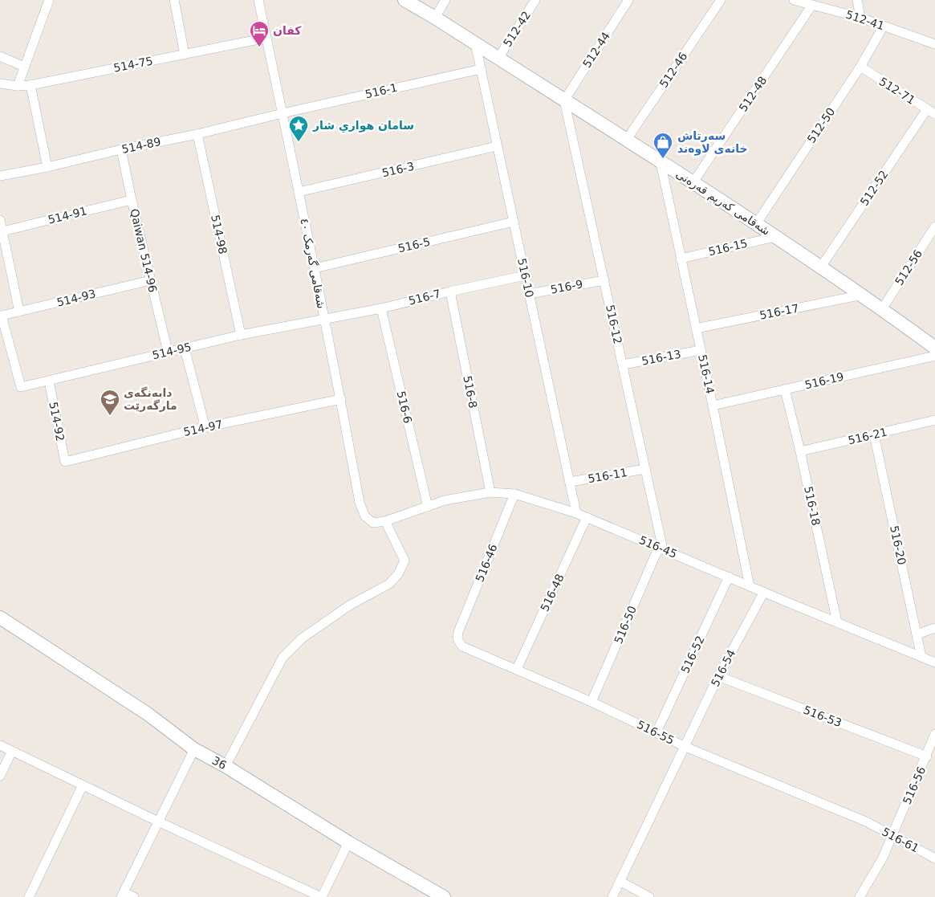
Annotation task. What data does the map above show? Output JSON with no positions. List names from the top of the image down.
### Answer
{
  "streets": {
    "street": [
      "512-41",
      "512-42",
      "512-44",
      "514-75",
      "512-46",
      "516-1",
      "512-71",
      "512-48",
      "512-50",
      "514-89",
      "516-3",
      "512-52",
      "شەقامی کەریم قەرەنی",
      "514-91",
      "514-98",
      "516-5",
      "516-15",
      "Qaiwan 514-96",
      "شەقامی گەرمک ٤٠",
      "512-56",
      "516-10",
      "516-9",
      "516-7",
      "514-93",
      "516-17",
      "516-12",
      "514-95",
      "516-13",
      "516-14",
      "516-19",
      "516-8",
      "516-6",
      "514-92",
      "514-97",
      "516-21",
      "516-11",
      "516-18",
      "516-20",
      "516-45",
      "516-46",
      "516-48",
      "516-50",
      "516-52",
      "516-54",
      "516-53",
      "516-55",
      "36",
      "516-56",
      "516-61"
    ]
  },
  "crossings": [
    ["512-41", "512-48"],
    ["512-41", "512-50"],
    ["512-42", "شەقامی کەریم قەرەنی"],
    ["512-44", "شەقامی کەریم قەرەنی"],
    ["512-44", "516-12"],
    ["514-75", "شەقامی گەرمک ٤٠"],
    ["512-46", "شەقامی کەریم قەرەنی"],
    ["516-1", "514-89"],
    ["516-1", "شەقامی گەرمک ٤٠"],
    ["516-1", "516-10"],
    ["512-71", "512-50"],
    ["512-71", "512-52"],
    ["512-48", "شەقامی کەریم قەرەنی"],
    ["512-50", "شەقامی کەریم قەرەنی"],
    ["514-89", "514-98"],
    ["514-89", "Qaiwan 514-96"],
    ["514-89", "شەقامی گەرمک ٤٠"],
    ["516-3", "شەقامی گەرمک ٤٠"],
    ["516-3", "516-10"],
    ["512-52", "شەقامی کەریم قەرەنی"],
    ["شەقامی کەریم قەرەنی", "516-15"],
    ["شەقامی کەریم قەرەنی", "512-56"],
    ["شەقامی کەریم قەرەنی", "516-10"],
    ["شەقامی کەریم قەرەنی", "516-17"],
    ["شەقامی کەریم قەرەنی", "516-12"],
    ["شەقامی کەریم قەرەنی", "516-14"],
    ["514-91", "Qaiwan 514-96"],
    ["514-98", "514-95"],
    ["516-5", "شەقامی گەرمک ٤٠"],
    ["516-5", "516-10"],
    ["516-15", "516-14"],
    ["Qaiwan 514-96", "514-93"],
    ["Qaiwan 514-96", "514-95"],
    ["شەقامی گەرمک ٤٠", "516-7"],
    ["شەقامی گەرمک ٤٠", "514-95"],
    ["شەقامی گەرمک ٤٠", "514-97"],
    ["شەقامی گەرمک ٤٠", "516-45"],
    ["516-10", "516-9"],
    ["516-10", "516-7"],
    ["516-10", "516-11"],
    ["516-10", "516-45"],
    ["516-9", "516-12"],
    ["516-7", "514-95"],
    ["516-7", "516-8"],
    ["516-7", "516-6"],
    ["514-93", "514-95"],
    ["516-17", "516-14"],
    ["516-12", "516-13"],
    ["516-12", "516-11"],
    ["516-12", "516-45"],
    ["516-12", "516-50"],
    ["514-95", "514-92"],
    ["516-13", "516-14"],
    ["516-14", "516-19"],
    ["516-14", "516-45"],
    ["516-19", "516-18"],
    ["516-8", "516-45"],
    ["516-6", "516-45"],
    ["514-92", "514-97"],
    ["516-21", "516-18"],
    ["516-21", "516-20"],
    ["516-18", "516-45"],
    ["516-20", "516-45"],
    ["516-45", "516-46"],
    ["516-45", "516-48"],
    ["516-45", "516-50"],
    ["516-45", "516-52"],
    ["516-45", "516-54"],
    ["516-46", "516-55"],
    ["516-48", "516-55"],
    ["516-50", "516-55"],
    ["516-52", "516-55"],
    ["516-54", "516-53"],
    ["516-54", "516-55"],
    ["516-53", "516-56"],
    ["516-55", "516-61"],
    ["516-56", "516-61"]
  ],
  "places": {
    "hotel": ["كفان"],
    "place": ["سامان هواري شار"],
    "shop": ["سەرتاش خانەی لاوەند"],
    "school or university": ["دایەنگەی مارگەرێت"]
  }
}
